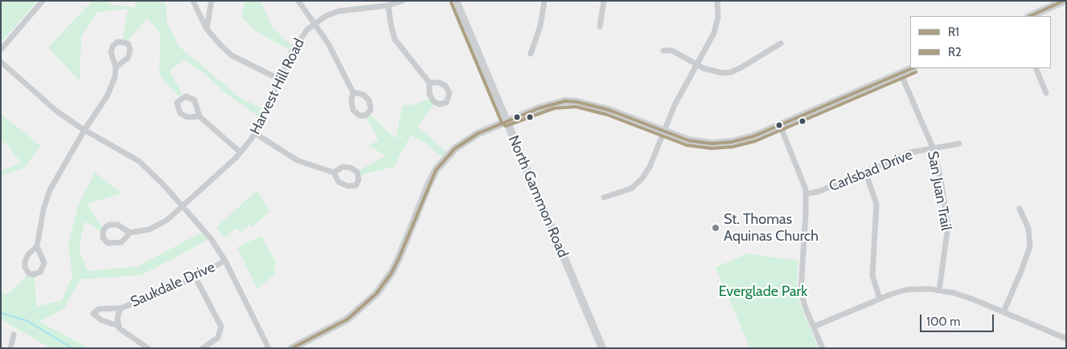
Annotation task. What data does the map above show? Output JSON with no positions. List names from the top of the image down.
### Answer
{
  "streets": {
    "street": [
      "Harvest Hill Road",
      "Carlsbad Drive",
      "San Juan Trail",
      "North Gammon Road",
      "Saukdale Drive"
    ]
  },
  "crossings": [
    ["Carlsbad Drive", "San Juan Trail"]
  ],
  "parks": ["Everglade Park"],
  "places": ["St. Thomas Aquinas Church"],
  "lines": ["transit line R1", "transit line R2"],
  "legend": ["R1", "R2"],
  "scale_bar": "100 m"
}
